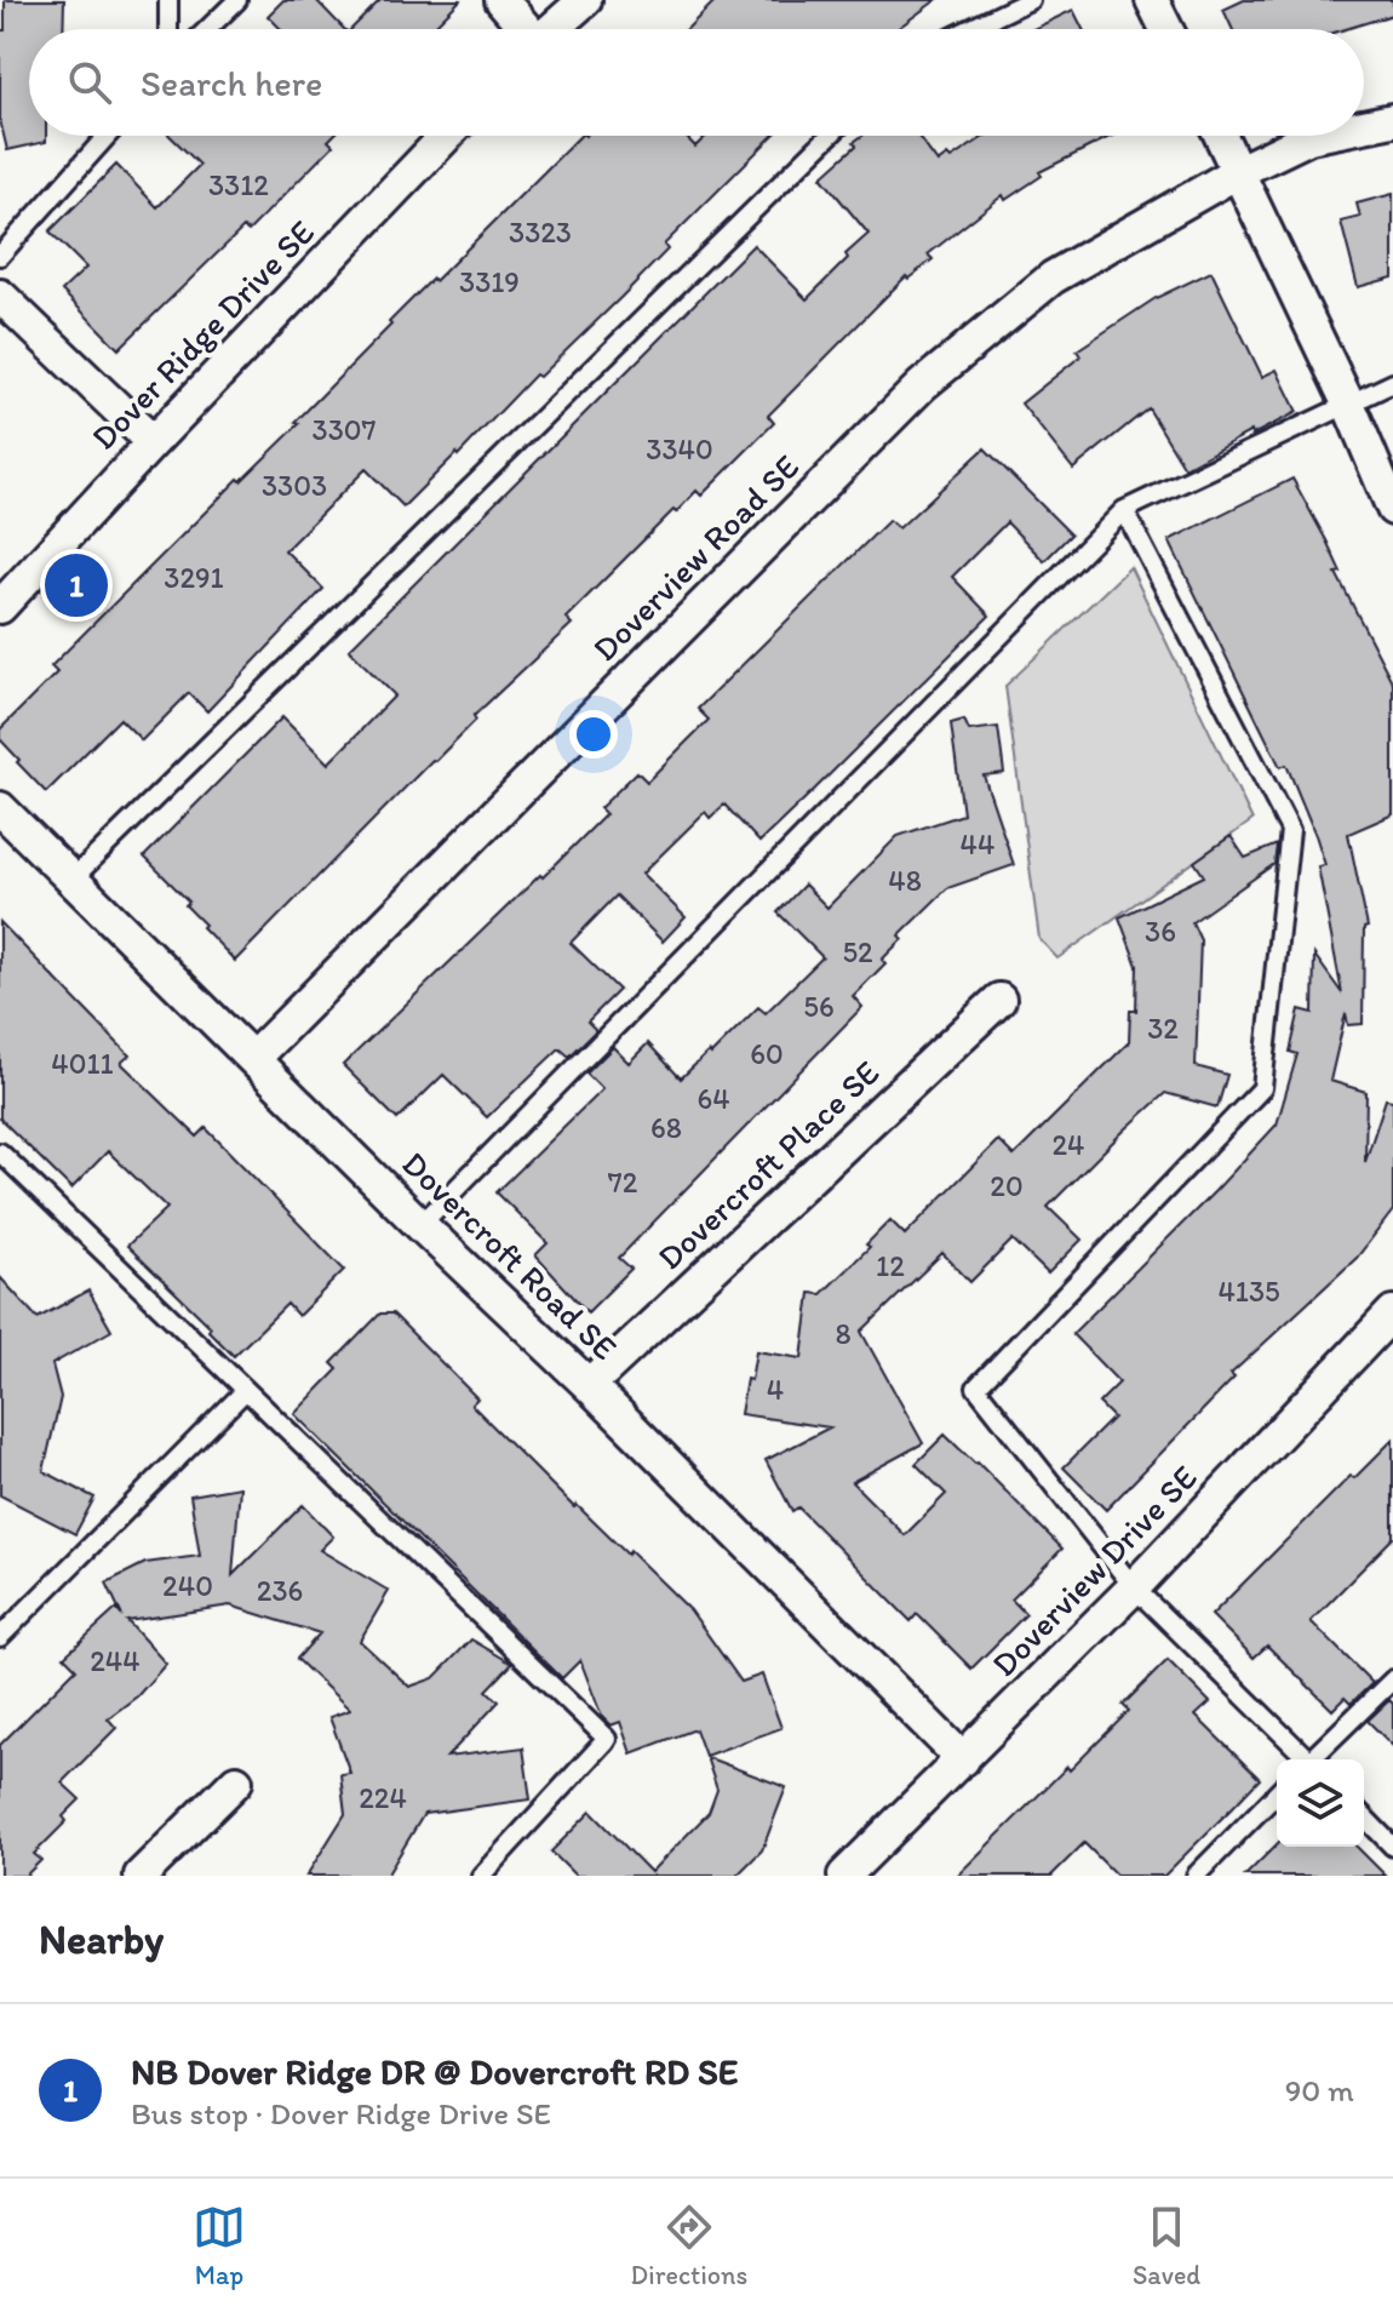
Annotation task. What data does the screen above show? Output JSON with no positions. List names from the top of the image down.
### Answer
{
  "streets": {
    "street": [
      "Dover Ridge Drive SE",
      "Doverview Road SE",
      "Dovercroft Place SE",
      "Dovercroft Road SE",
      "Doverview Drive SE"
    ]
  },
  "crossings": [
    ["Doverview Road SE", "Dovercroft Road SE"],
    ["Dovercroft Place SE", "Dovercroft Road SE"],
    ["Dovercroft Road SE", "Doverview Drive SE"]
  ],
  "house_numbers": [
    "3312",
    "3323",
    "3319",
    "3307",
    "3340",
    "3303",
    "3291",
    "44",
    "48",
    "36",
    "52",
    "56",
    "32",
    "60",
    "4011",
    "64",
    "68",
    "24",
    "72",
    "20",
    "12",
    "4135",
    "8",
    "4",
    "240",
    "236",
    "244",
    "224"
  ],
  "page": {
    "search": "Search here",
    "pins": "1",
    "heading": "Nearby",
    "list": [
      {
        "mark": "1",
        "name": "NB Dover Ridge DR @ Dovercroft RD SE",
        "note": "Bus stop · Dover Ridge Drive SE",
        "value": "90 m"
      }
    ],
    "nav": ["Map", "Directions", "Saved"]
  }
}
